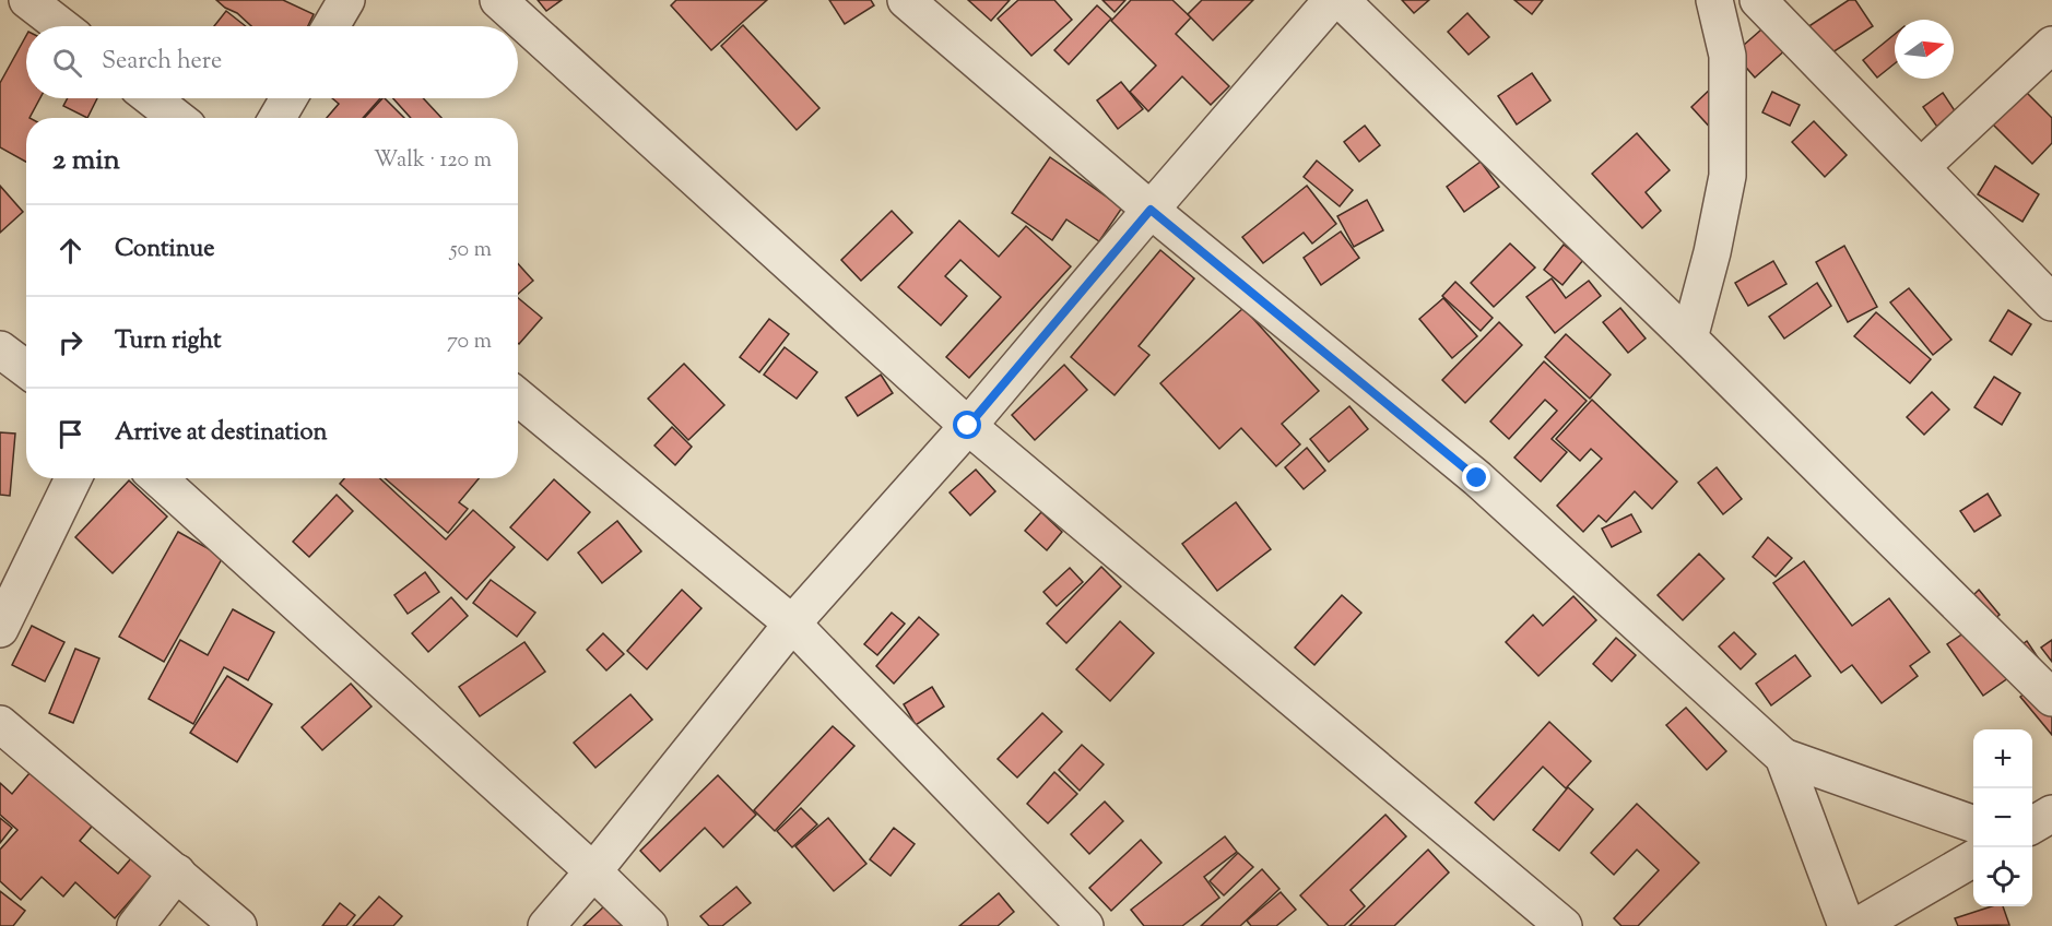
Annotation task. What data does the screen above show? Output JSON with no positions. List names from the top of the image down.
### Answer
{
  "north": "right",
  "page": {
    "search": "Search here",
    "heading": ["2 min", "Walk · 120 m"],
    "list": [
      ["Continue", "50 m"],
      ["Turn right", "70 m"],
      "Arrive at destination"
    ],
    "map_buttons": ["+", "−"]
  }
}
